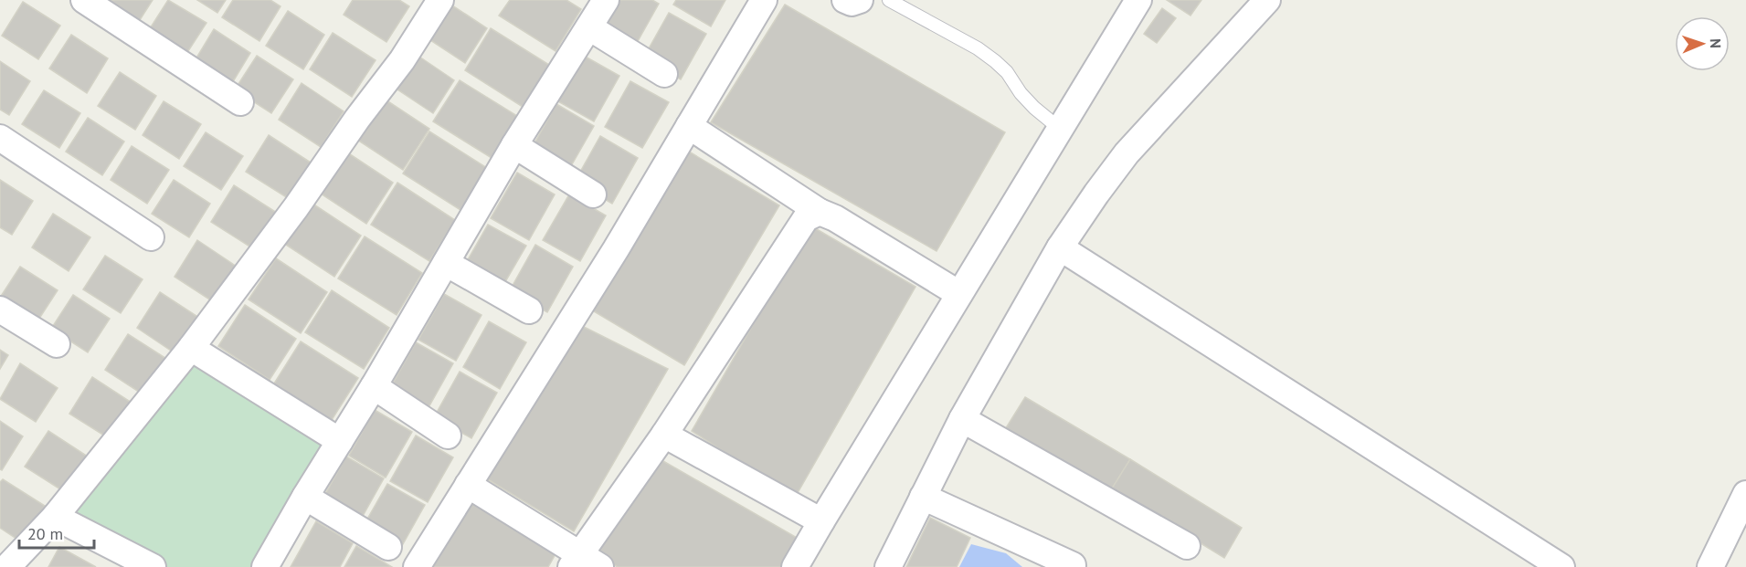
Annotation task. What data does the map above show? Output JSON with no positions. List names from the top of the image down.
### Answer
{
  "scale_bar": "20 m",
  "north": "right"
}
